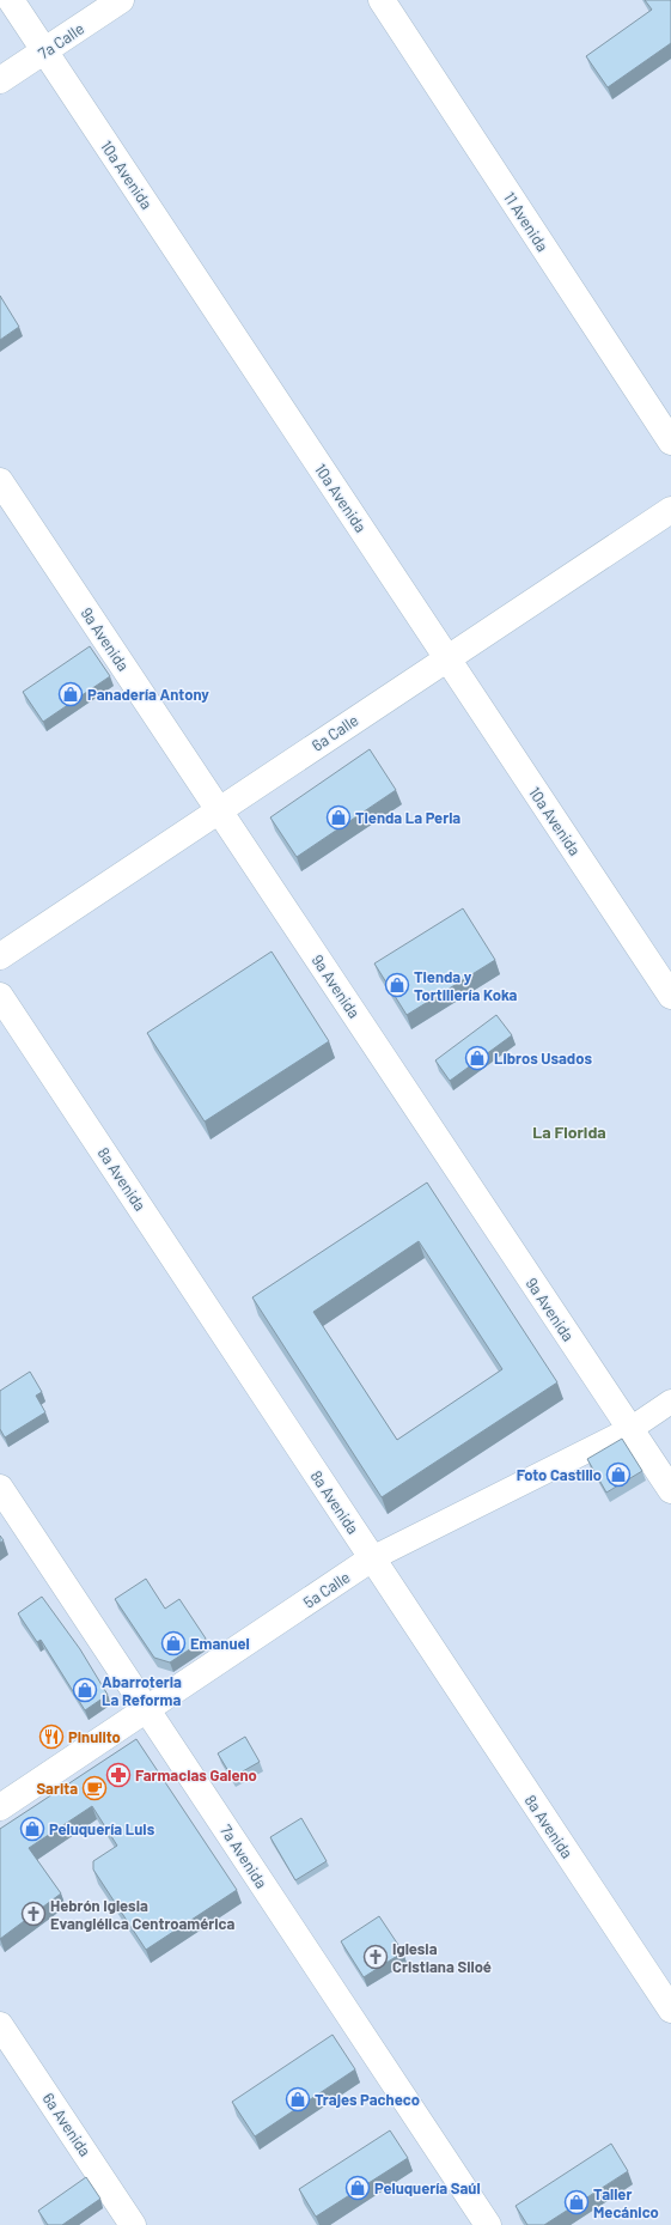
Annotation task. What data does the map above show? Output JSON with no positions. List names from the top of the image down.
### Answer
{
  "streets": {
    "street": [
      "7a Calle",
      "10a Avenida",
      "11 Avenida",
      "9a Avenida",
      "6a Calle",
      "8a Avenida",
      "5a Calle",
      "7a Avenida",
      "6a Avenida"
    ]
  },
  "crossings": [
    ["7a Calle", "10a Avenida"],
    ["10a Avenida", "6a Calle"],
    ["9a Avenida", "6a Calle"],
    ["9a Avenida", "5a Calle"],
    ["8a Avenida", "5a Calle"],
    ["5a Calle", "7a Avenida"]
  ],
  "districts": ["La Florida"],
  "places": {
    "shop": [
      "Panadería Antony",
      "Tienda La Perla",
      "Tienda y Tortillería Koka",
      "Libros Usados",
      "Foto Castillo",
      "Emanuel",
      "Abarroteria La Reforma",
      "Peluquería Luis",
      "Trajes Pacheco",
      "Peluquería Saúl",
      "Taller Mecánico"
    ],
    "restaurant": ["Pinulito"],
    "pharmacy": ["Farmacias Galeno"],
    "cafe": ["Sarita"],
    "church": ["Hebrón Iglesia Evanglélica Centroamérica", "Iglesia Cristiana Siloé"]
  }
}
